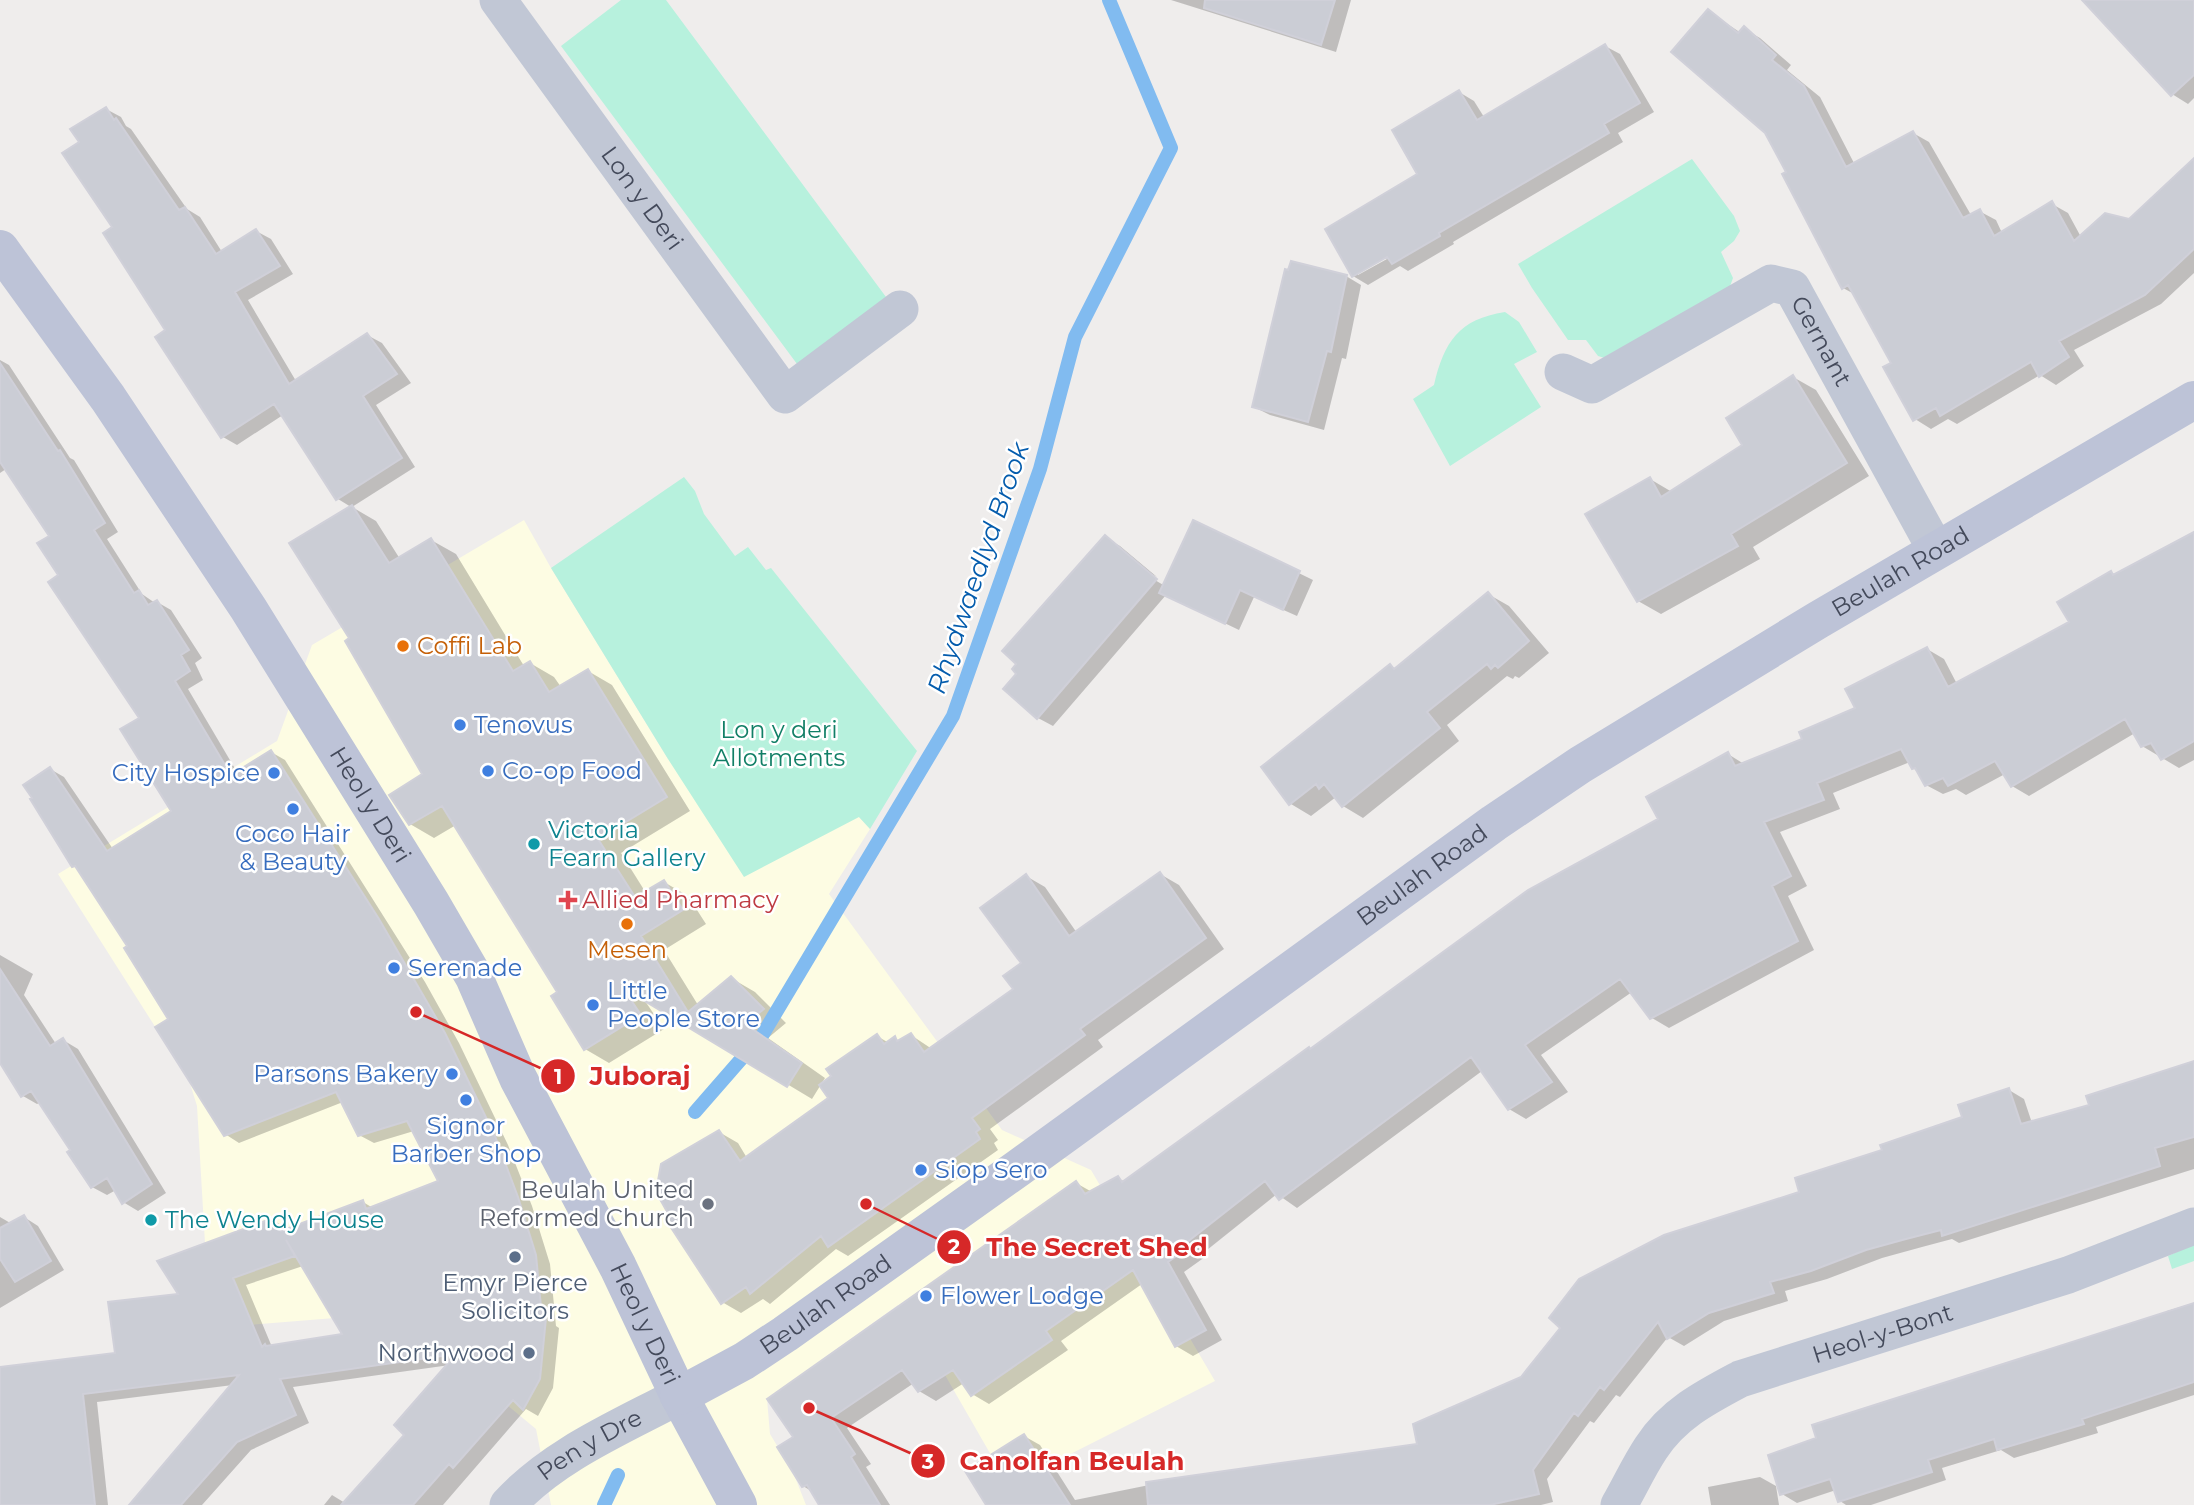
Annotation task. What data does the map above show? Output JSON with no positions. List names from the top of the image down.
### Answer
{
  "streets": {
    "street": [
      "Lon y Deri",
      "Gernant",
      "Beulah Road",
      "Heol y Deri",
      "Heol-y-Bont",
      "Pen y Dre"
    ]
  },
  "crossings": [
    ["Gernant", "Beulah Road"],
    ["Beulah Road", "Heol y Deri"],
    ["Beulah Road", "Pen y Dre"],
    ["Heol y Deri", "Pen y Dre"]
  ],
  "water": ["Rhydwaedlyd Brook"],
  "parks": ["Lon y deri Allotments"],
  "places": {
    "other": [
      "Coffi Lab",
      "Tenovus",
      "Co-op Food",
      "City Hospice",
      "Coco Hair & Beauty",
      "Victoria Fearn Gallery",
      "Mesen",
      "Serenade",
      "Little People Store",
      "Juboraj",
      "Parsons Bakery",
      "Signor Barber Shop",
      "Siop Sero",
      "Beulah United Reformed Church",
      "The Secret Shed",
      "The Wendy House",
      "Emyr Pierce Solicitors",
      "Flower Lodge",
      "Northwood",
      "Canolfan Beulah"
    ],
    "health": ["Allied Pharmacy"]
  }
}
